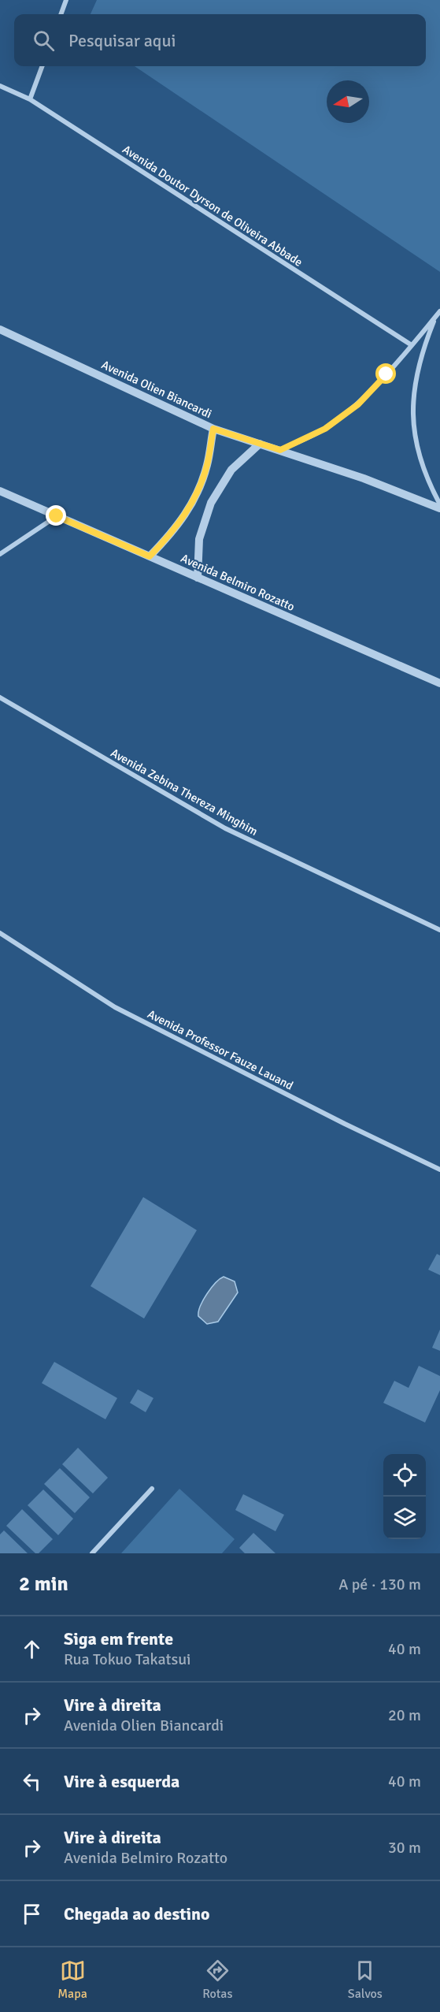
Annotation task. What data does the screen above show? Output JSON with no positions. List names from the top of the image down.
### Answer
{
  "streets": {
    "street": [
      "Avenida Doutor Dyrson de Oliveira Abbade",
      "Avenida Olien Biancardi",
      "Avenida Belmiro Rozatto",
      "Avenida Zebina Thereza Minghim",
      "Avenida Professor Fauze Lauand"
    ]
  },
  "north": "left",
  "page": {
    "search": "Pesquisar aqui",
    "heading": ["2 min", "A pé · 130 m"],
    "list": [
      ["Siga em frente", "Rua Tokuo Takatsui", "40 m"],
      ["Vire à direita", "Avenida Olien Biancardi", "20 m"],
      ["Vire à esquerda", "40 m"],
      ["Vire à direita", "Avenida Belmiro Rozatto", "30 m"],
      "Chegada ao destino"
    ],
    "nav": ["Mapa", "Rotas", "Salvos"]
  }
}
